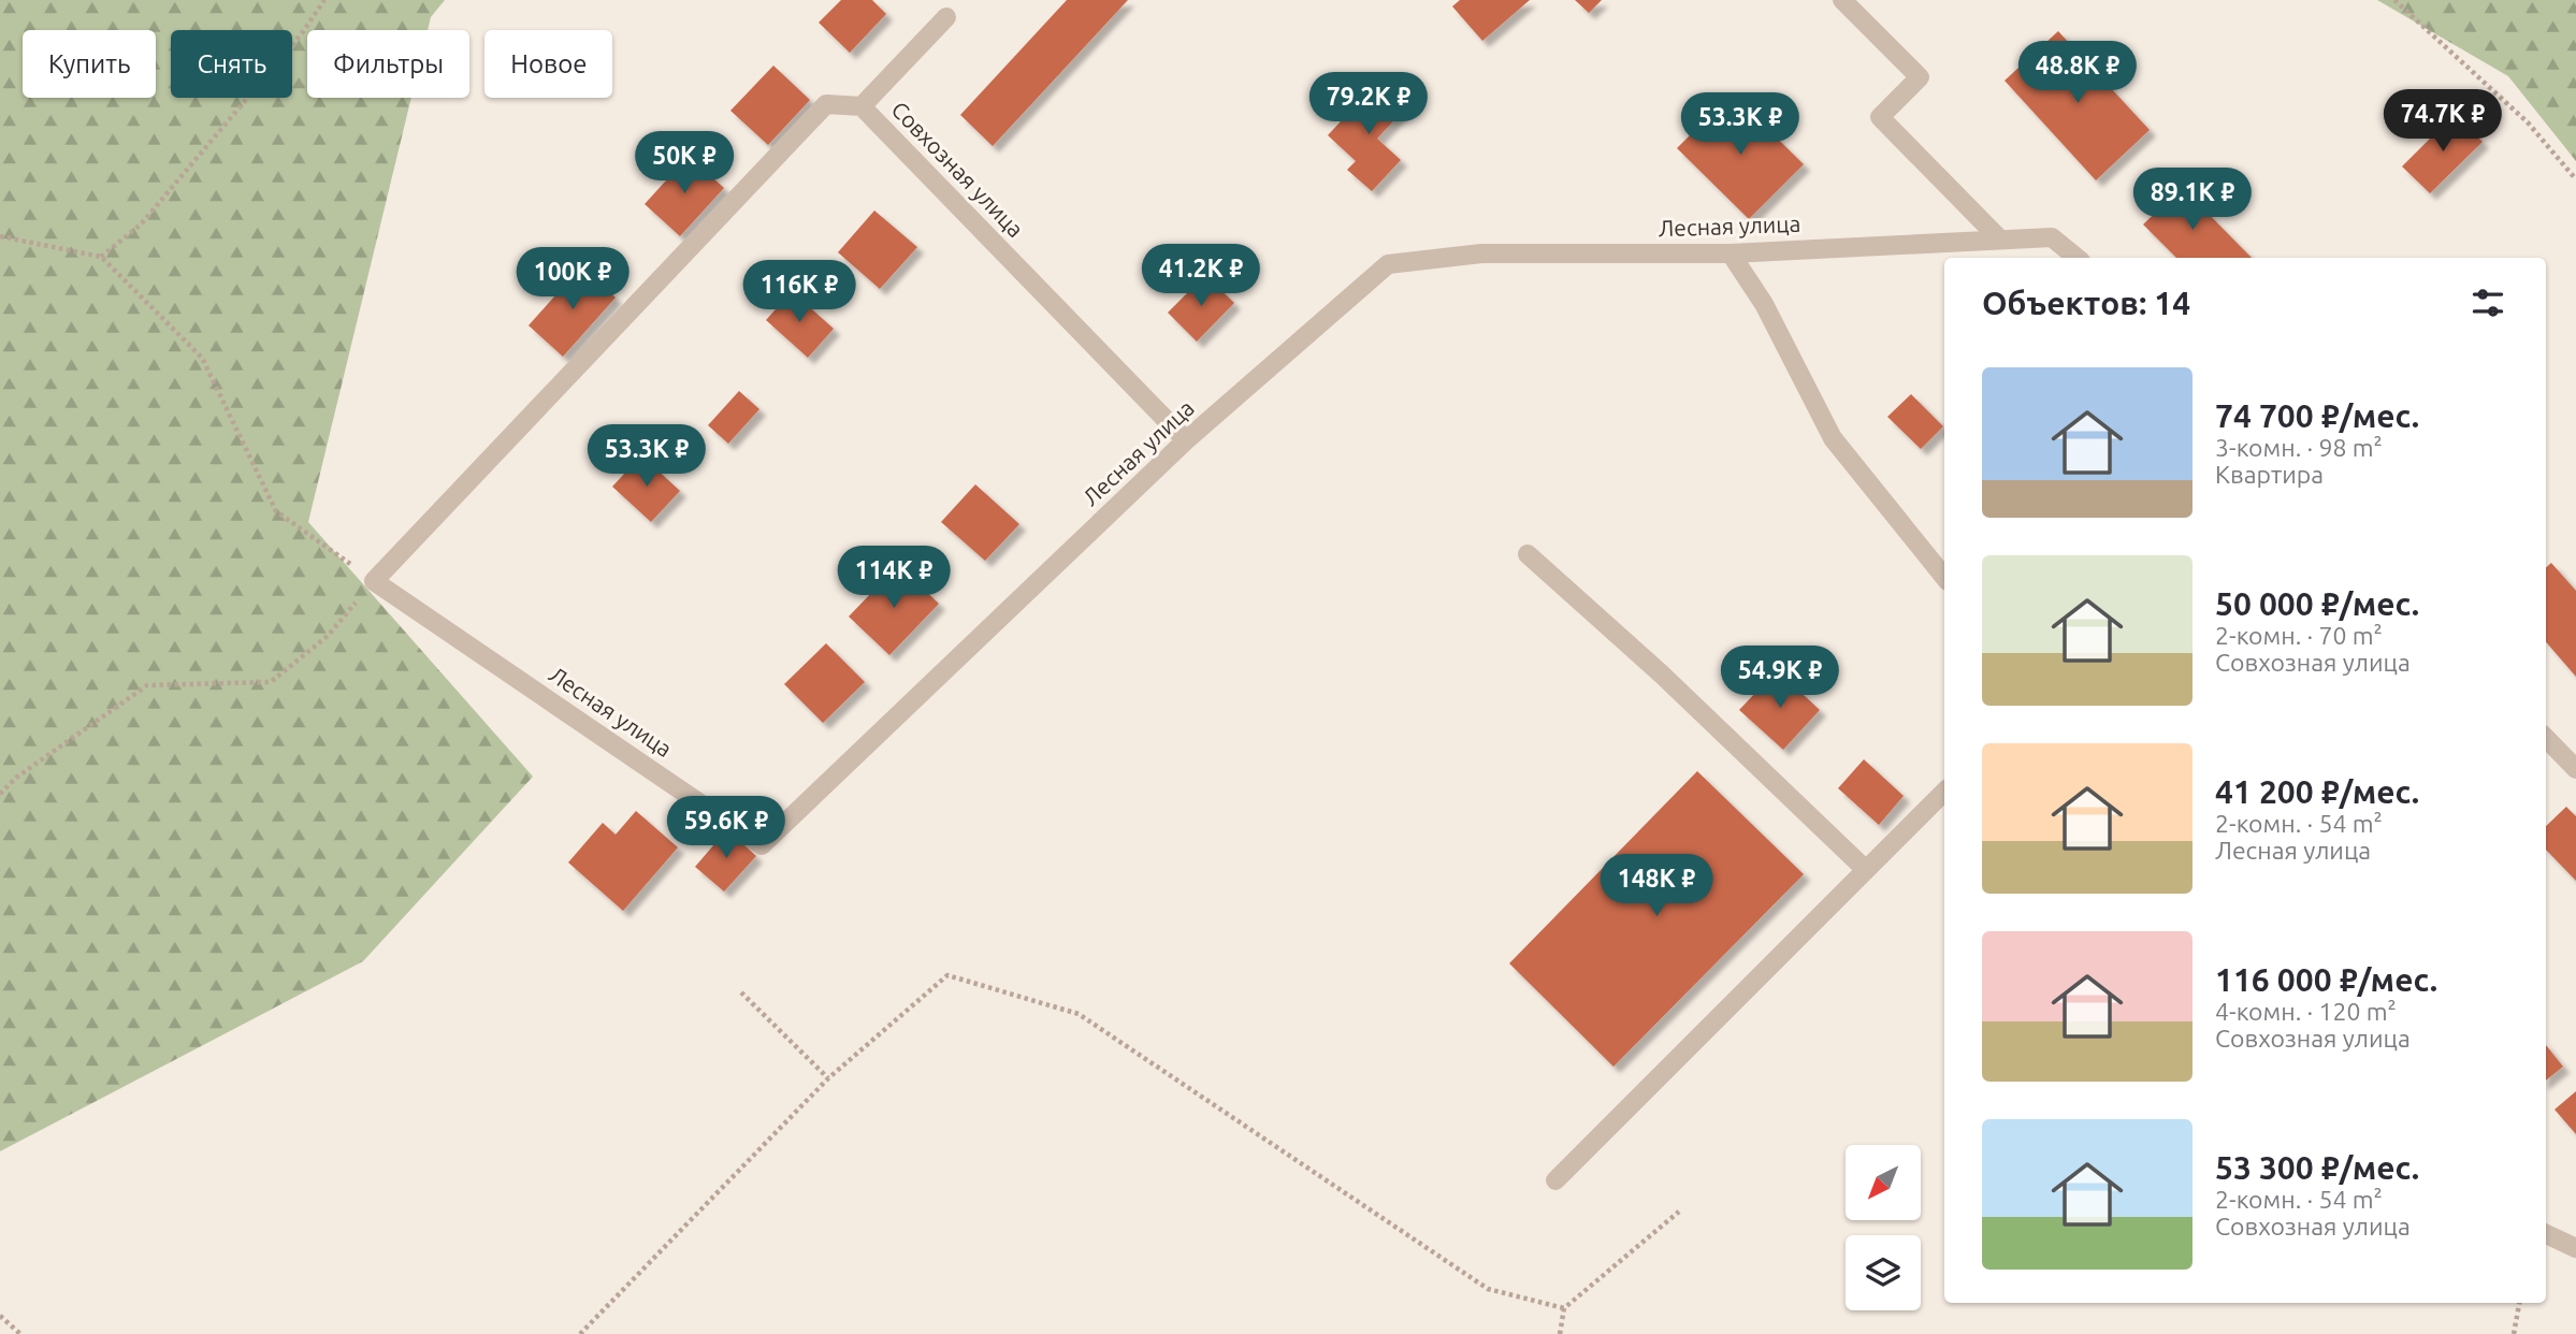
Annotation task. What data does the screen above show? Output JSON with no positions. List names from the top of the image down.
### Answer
{
  "streets": {
    "street": ["Совхозная улица", "Лесная улица"]
  },
  "crossings": [
    ["Совхозная улица", "Лесная улица"]
  ],
  "north": "bottom left",
  "page": {
    "chip": [
      "Купить",
      "Снять",
      "Фильтры",
      "Новое"
    ],
    "price": [
      "48.8K ₽",
      "79.2K ₽",
      "74.7K ₽",
      "53.3K ₽",
      "50K ₽",
      "89.1K ₽",
      "41.2K ₽",
      "100K ₽",
      "116K ₽",
      "53.3K ₽",
      "114K ₽",
      "54.9K ₽",
      "59.6K ₽",
      "148K ₽"
    ],
    "heading": "Объектов: 14",
    "list": [
      {
        "name": "74 700 ₽/мес.",
        "note": "3-комн. · 98 m² · Квартира"
      },
      {
        "name": "50 000 ₽/мес.",
        "note": "2-комн. · 70 m² · Совхозная улица"
      },
      {
        "name": "41 200 ₽/мес.",
        "note": "2-комн. · 54 m² · Лесная улица"
      },
      {
        "name": "116 000 ₽/мес.",
        "note": "4-комн. · 120 m² · Совхозная улица"
      },
      {
        "name": "53 300 ₽/мес.",
        "note": "2-комн. · 54 m² · Совхозная улица"
      }
    ]
  }
}
